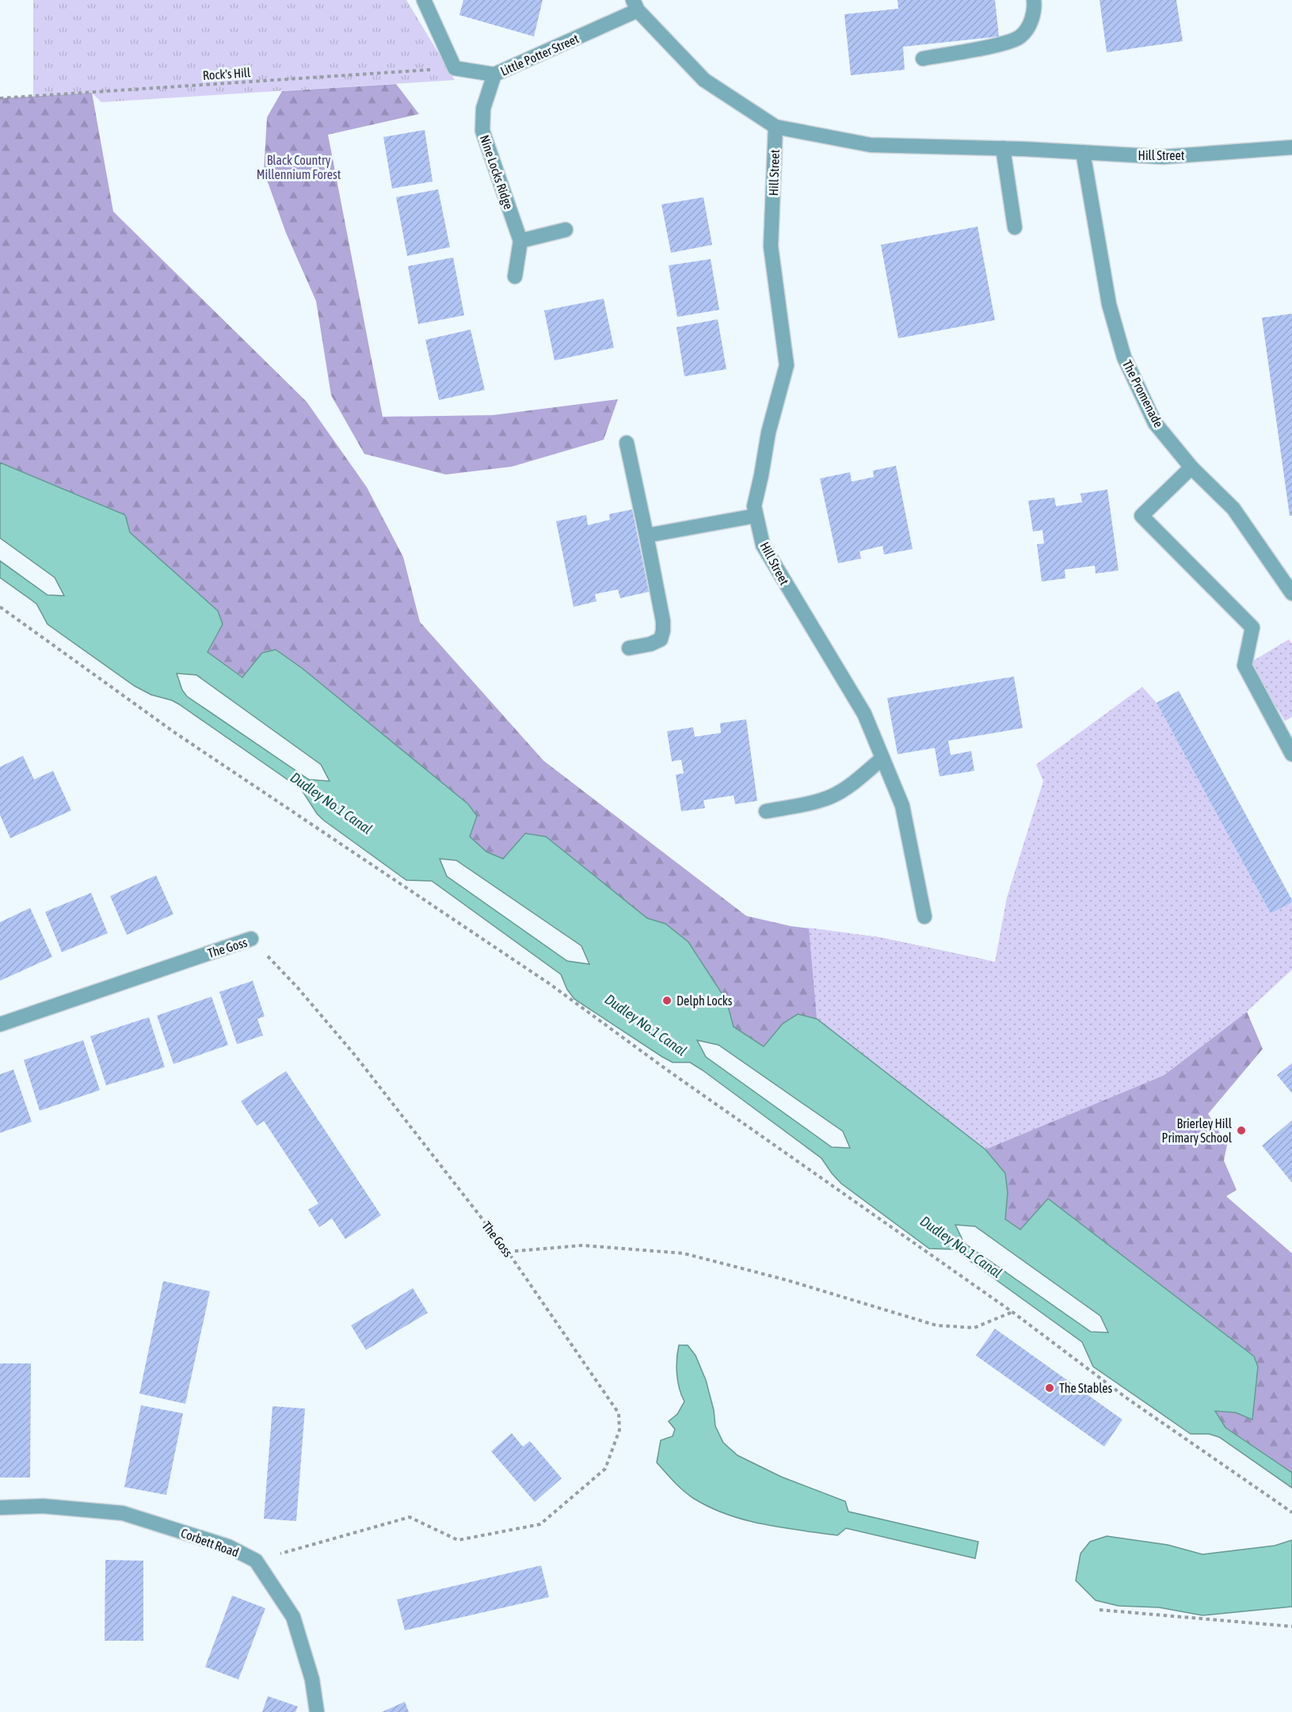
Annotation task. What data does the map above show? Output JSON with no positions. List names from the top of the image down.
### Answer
{
  "streets": {
    "street": [
      "Little Potter Street",
      "Hill Street",
      "Nine Locks Ridge",
      "The Promenade",
      "The Goss",
      "Corbett Road"
    ],
    "path": ["Rock's Hill"]
  },
  "crossings": [
    ["Little Potter Street", "Rock's Hill"],
    ["Little Potter Street", "Hill Street"],
    ["Little Potter Street", "Nine Locks Ridge"],
    ["Hill Street", "The Promenade"],
    ["The Goss", "Corbett Road"]
  ],
  "water": ["Dudley No.1 Canal"],
  "parks": ["Black Country Millennium Forest"],
  "places": ["Delph Locks", "Brierley Hill Primary School", "The Stables"]
}
